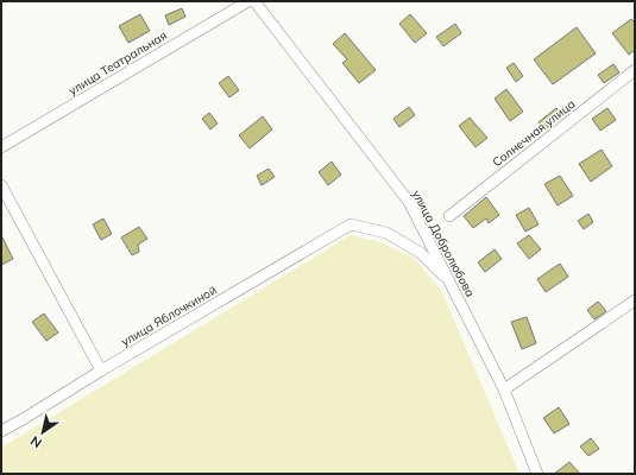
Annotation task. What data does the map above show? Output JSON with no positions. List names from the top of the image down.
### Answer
{
  "streets": {
    "street": [
      "улица Театральная",
      "Солнечная улица",
      "улица Добролюбова",
      "улица Яблочкиной"
    ]
  },
  "crossings": [
    ["улица Добролюбова", "улица Яблочкиной"]
  ],
  "north": "bottom left"
}
